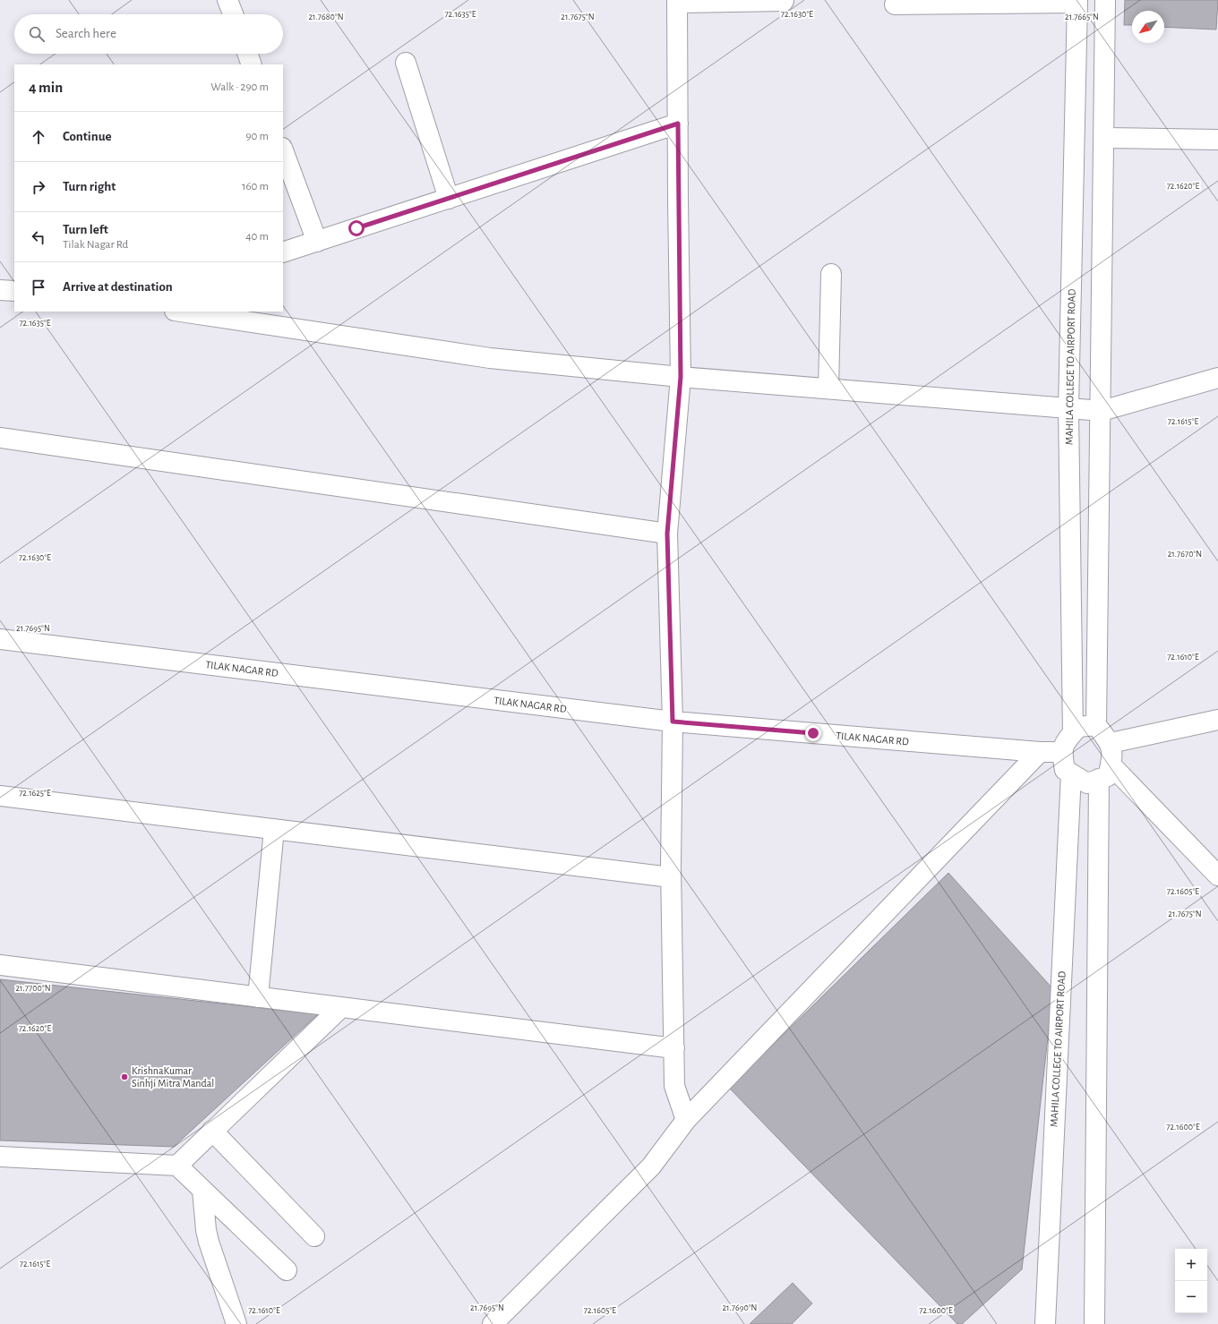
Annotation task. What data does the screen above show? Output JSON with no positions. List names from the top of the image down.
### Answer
{
  "streets": {
    "street": ["MAHILA COLLEGE TO AIRPORT ROAD", "TILAK NAGAR RD"]
  },
  "crossings": [
    ["MAHILA COLLEGE TO AIRPORT ROAD", "TILAK NAGAR RD"]
  ],
  "places": ["KrishnaKumar Sinhji Mitra Mandal"],
  "north": "bottom left",
  "page": {
    "search": "Search here",
    "heading": ["4 min", "Walk · 290 m"],
    "list": [
      ["Continue", "90 m"],
      ["Turn right", "160 m"],
      ["Turn left", "Tilak Nagar Rd", "40 m"],
      "Arrive at destination"
    ],
    "map_buttons": ["+", "−"]
  },
  "coordinates": [
    "72.1635°E",
    "72.1630°E",
    "21.7680°N",
    "21.7675°N",
    "21.7665°N",
    "72.1620°E",
    "72.1615°E",
    "21.7670°N",
    "21.7695°N",
    "72.1610°E",
    "72.1625°E",
    "72.1605°E",
    "21.7700°N",
    "72.1600°E",
    "21.7690°N"
  ]
}
